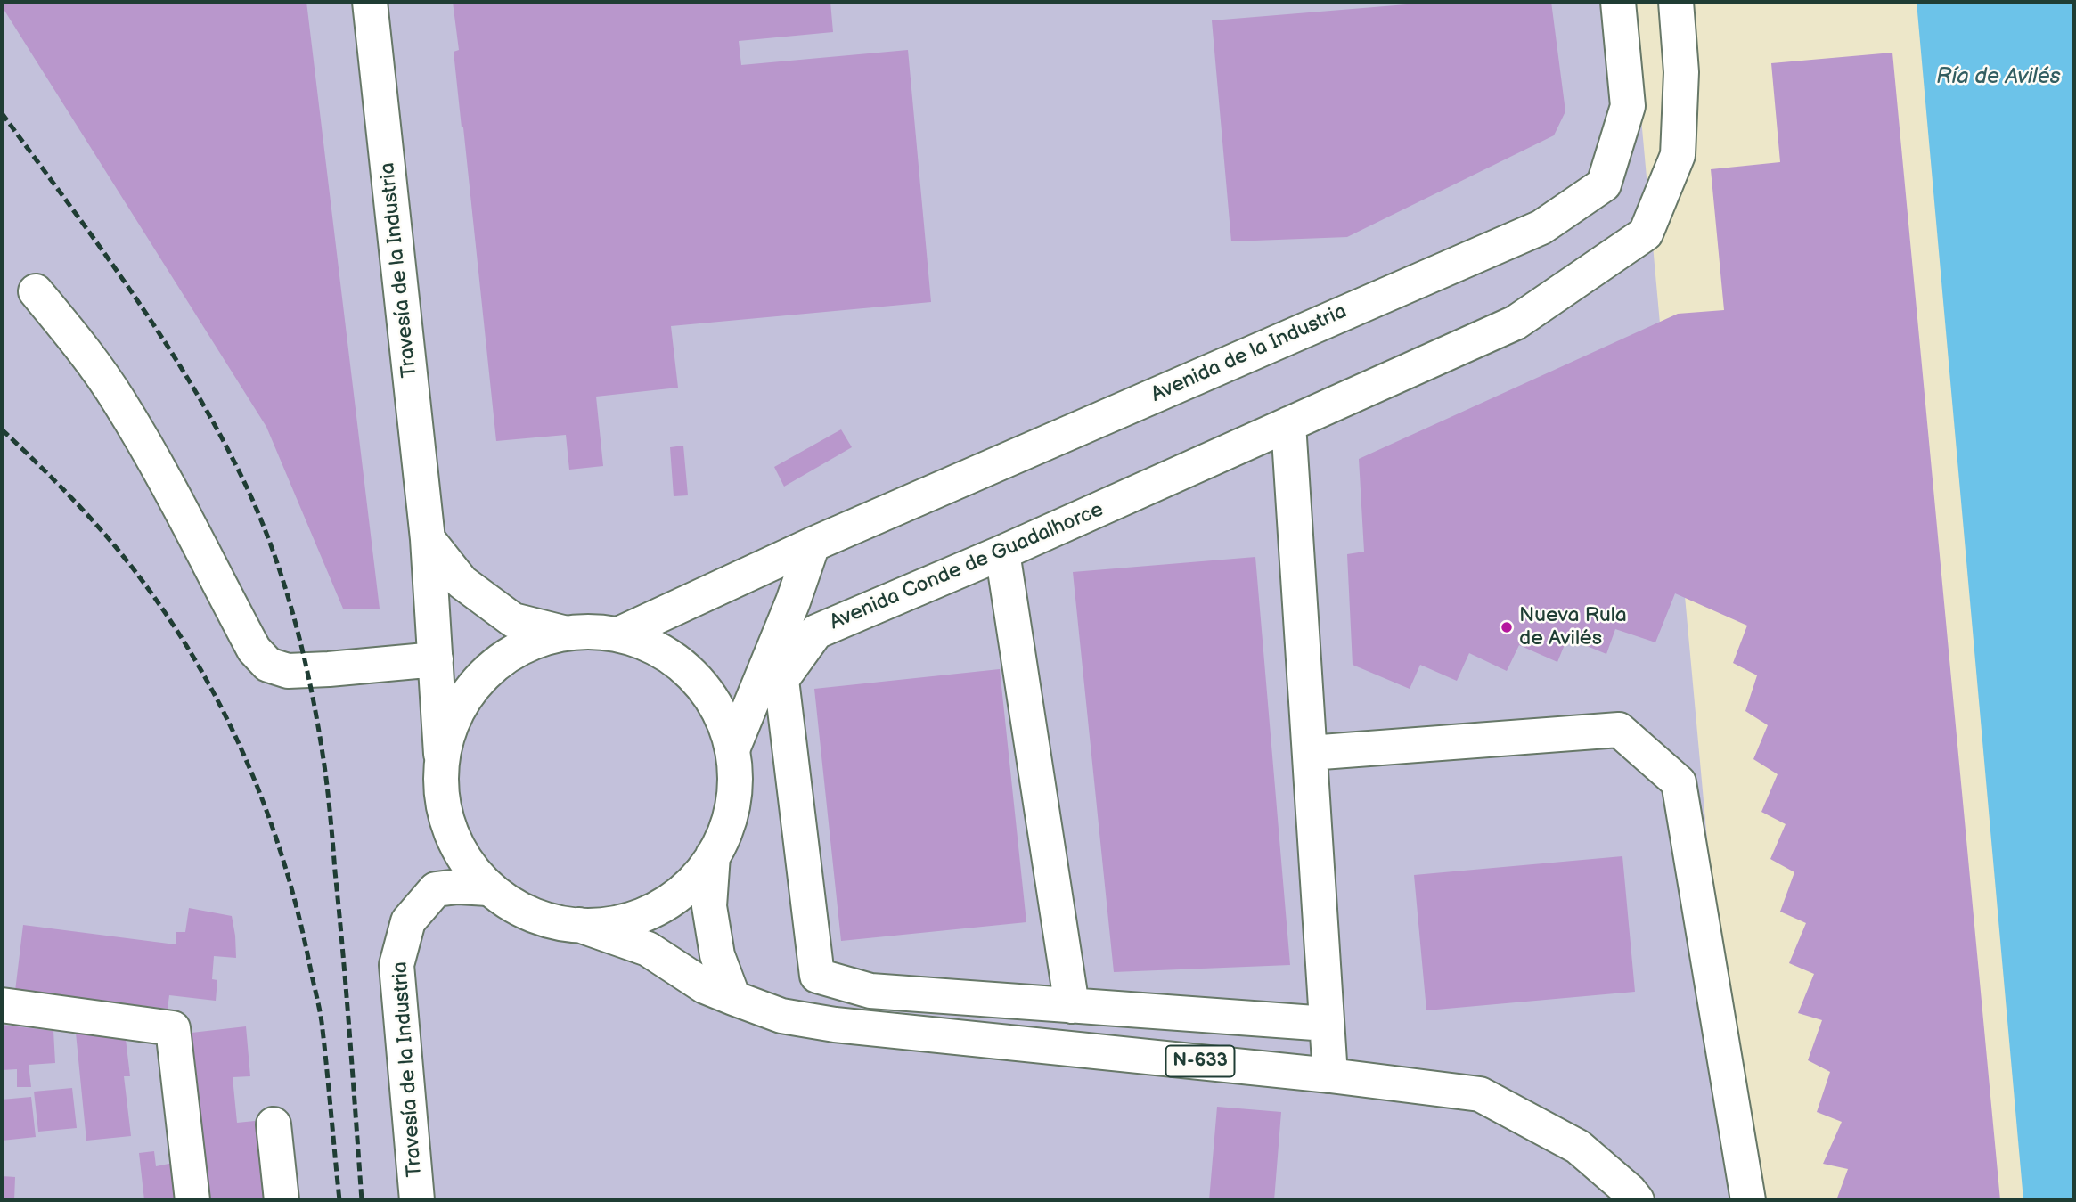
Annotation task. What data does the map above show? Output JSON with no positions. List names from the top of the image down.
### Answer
{
  "streets": {
    "main road": [
      "Travesía de la Industria",
      "Avenida de la Industria",
      "Avenida Conde de Guadalhorce",
      "N-633"
    ]
  },
  "crossings": [
    ["Travesía de la Industria", "Avenida de la Industria"]
  ],
  "water": ["Ría de Avilés"],
  "places": ["Nueva Rula de Avilés"]
}
